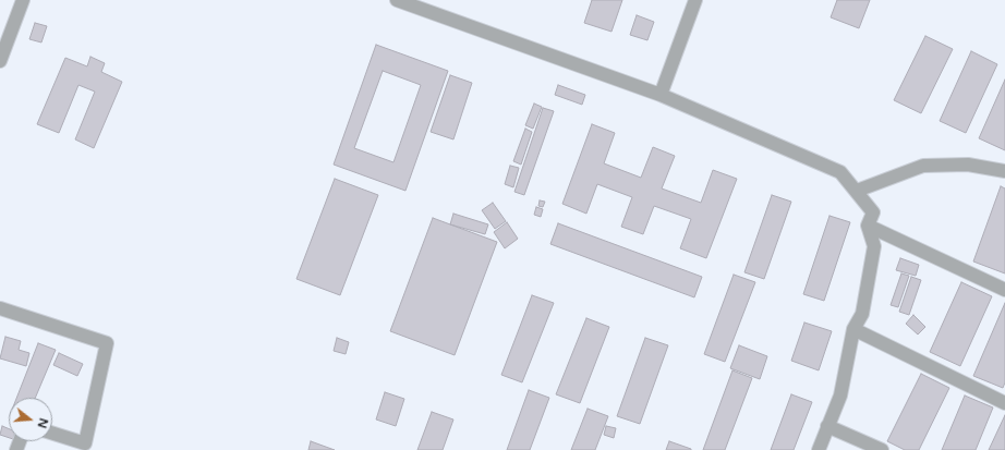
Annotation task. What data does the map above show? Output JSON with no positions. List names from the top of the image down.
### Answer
{
  "north": "right"
}
